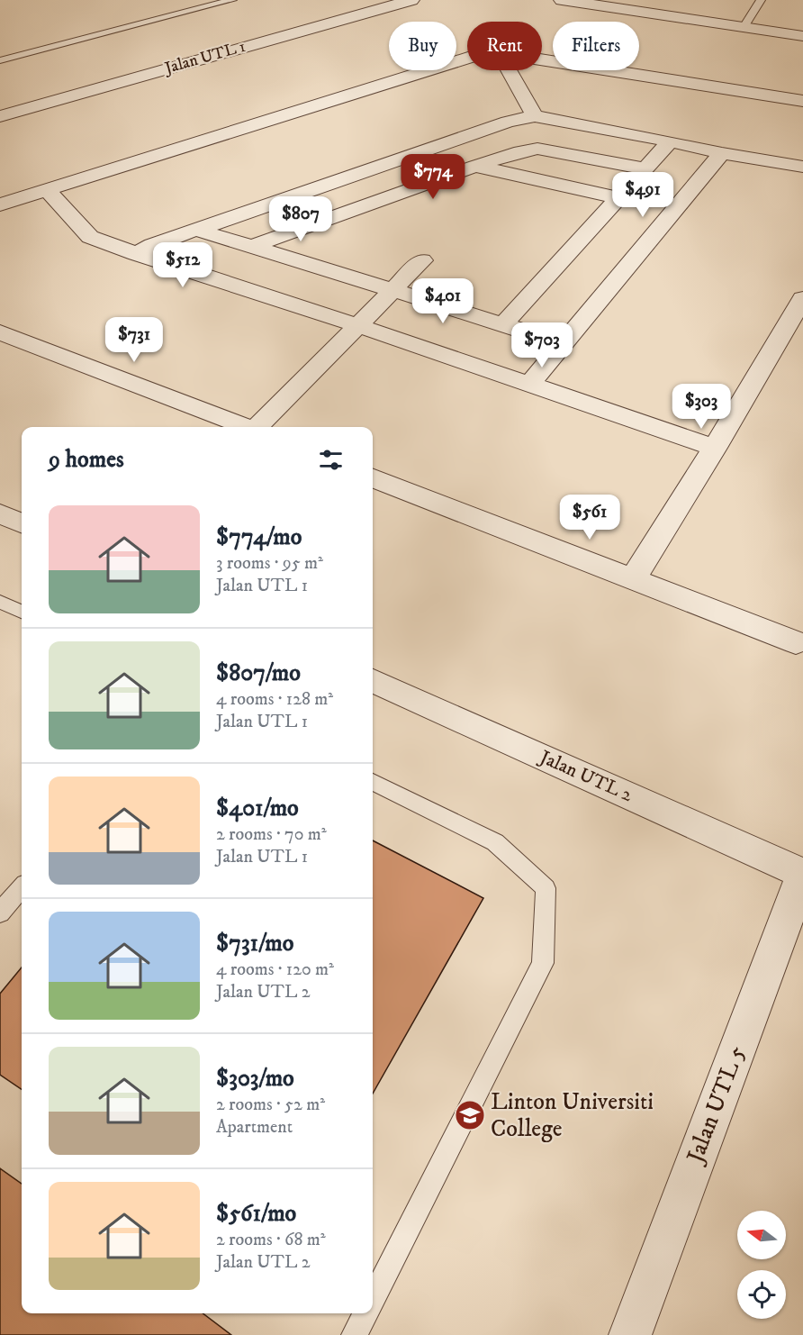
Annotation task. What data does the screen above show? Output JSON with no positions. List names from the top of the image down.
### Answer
{
  "streets": {
    "street": ["Jalan UTL 1", "Jalan UTL 2", "Jalan UTL 5"]
  },
  "crossings": [
    ["Jalan UTL 2", "Jalan UTL 5"]
  ],
  "places": {
    "school or university": ["Linton Universiti College"]
  },
  "north": "left",
  "page": {
    "chip": ["Buy", "Rent", "Filters"],
    "price": [
      "$774",
      "$491",
      "$807",
      "$512",
      "$401",
      "$731",
      "$703",
      "$303",
      "$561"
    ],
    "heading": "9 homes",
    "list": [
      {
        "name": "$774/mo",
        "note": "3 rooms · 95 m² · Jalan UTL 1"
      },
      {
        "name": "$807/mo",
        "note": "4 rooms · 128 m² · Jalan UTL 1"
      },
      {
        "name": "$401/mo",
        "note": "2 rooms · 70 m² · Jalan UTL 1"
      },
      {
        "name": "$731/mo",
        "note": "4 rooms · 120 m² · Jalan UTL 2"
      },
      {
        "name": "$303/mo",
        "note": "2 rooms · 52 m² · Apartment"
      },
      {
        "name": "$561/mo",
        "note": "2 rooms · 68 m² · Jalan UTL 2"
      }
    ]
  }
}
